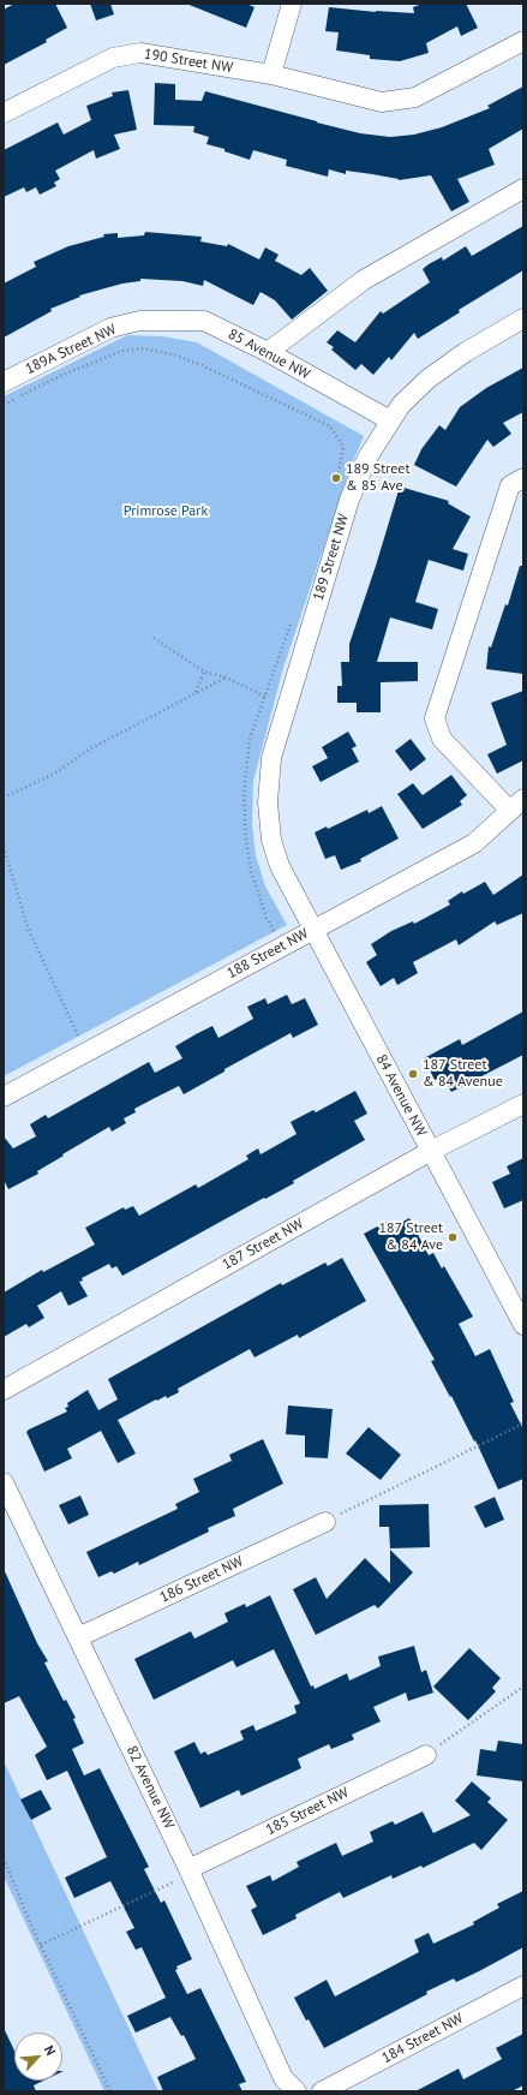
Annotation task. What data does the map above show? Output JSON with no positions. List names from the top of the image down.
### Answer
{
  "streets": {
    "street": [
      "190 Street NW",
      "189A Street NW",
      "85 Avenue NW",
      "189 Street NW",
      "188 Street NW",
      "84 Avenue NW",
      "187 Street NW",
      "186 Street NW",
      "82 Avenue NW",
      "185 Street NW",
      "184 Street NW"
    ]
  },
  "crossings": [
    ["189A Street NW", "85 Avenue NW"],
    ["85 Avenue NW", "189 Street NW"],
    ["189 Street NW", "84 Avenue NW"],
    ["188 Street NW", "84 Avenue NW"],
    ["84 Avenue NW", "187 Street NW"],
    ["186 Street NW", "82 Avenue NW"],
    ["82 Avenue NW", "185 Street NW"]
  ],
  "parks": ["Primrose Park"],
  "places": ["189 Street & 85 Ave", "187 Street & 84 Avenue", "187 Street & 84 Ave"],
  "north": "top right"
}
